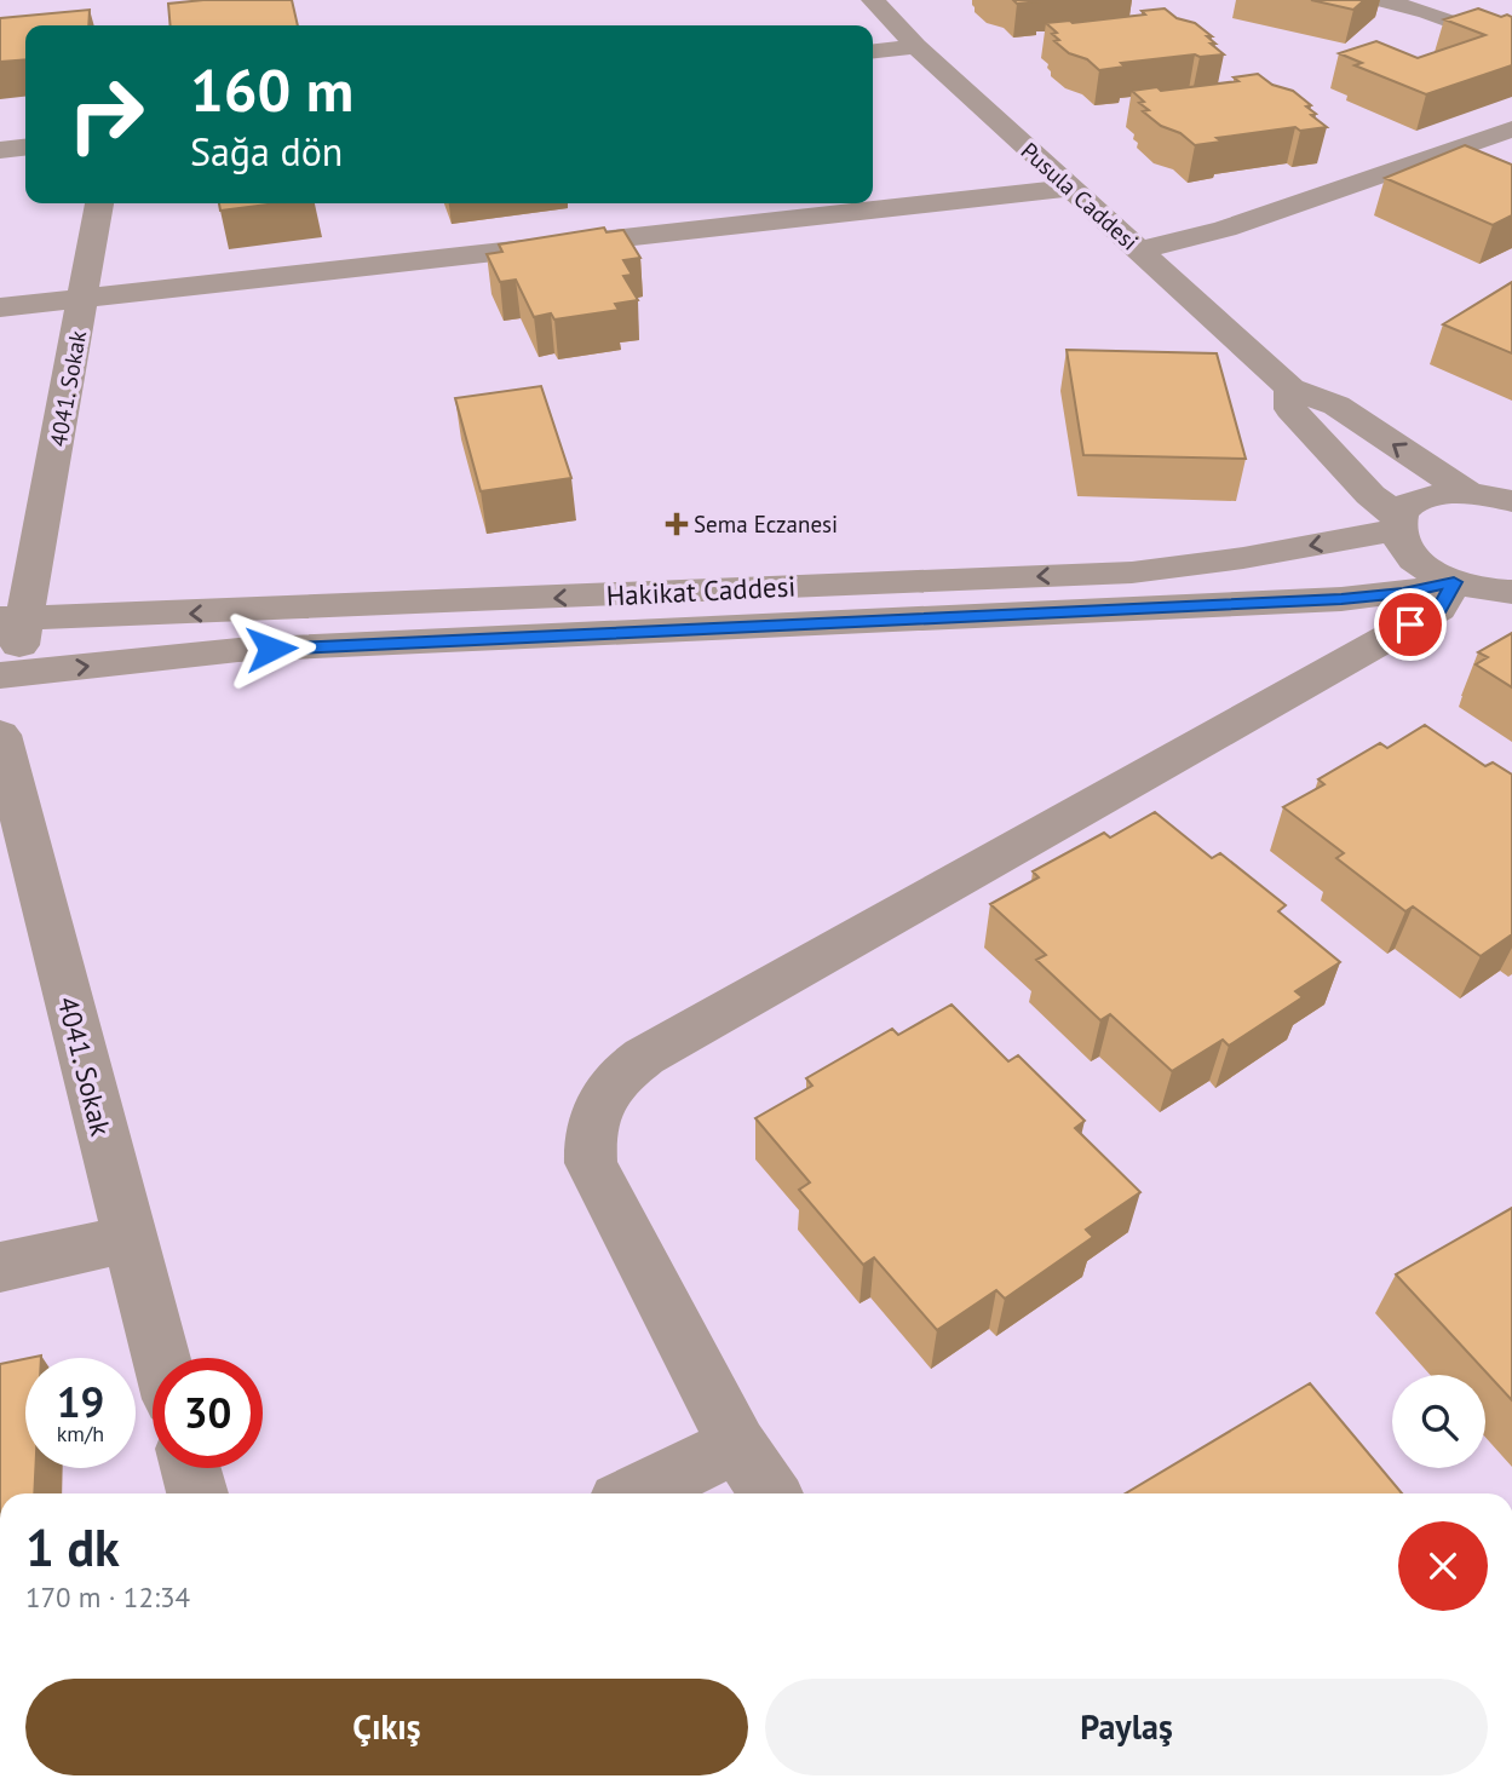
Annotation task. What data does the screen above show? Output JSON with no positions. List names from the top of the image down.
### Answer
{
  "streets": {
    "street": ["Pusula Caddesi", "4041. Sokak", "Hakikat Caddesi"]
  },
  "crossings": [
    ["Pusula Caddesi", "Hakikat Caddesi"],
    ["4041. Sokak", "Hakikat Caddesi"]
  ],
  "places": {
    "health": ["Sema Eczanesi"]
  },
  "page": {
    "turn": ["160 m", "Sağa dön"],
    "speed": "19 km/h",
    "limit": "30",
    "heading": ["1 dk", "170 m · 12:34"],
    "buttons": ["Çıkış", "Paylaş"]
  }
}
